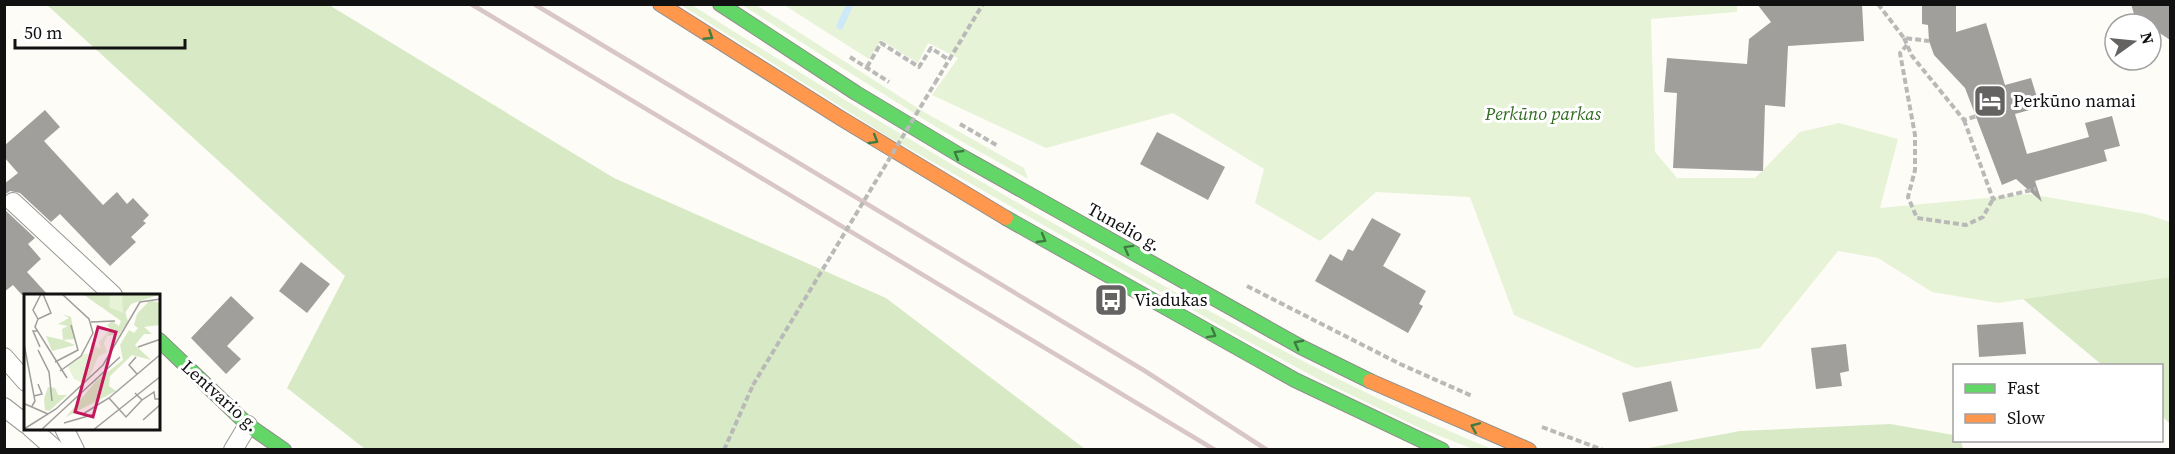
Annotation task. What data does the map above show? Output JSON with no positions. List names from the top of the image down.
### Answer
{
  "streets": {
    "main road": ["Tunelio g.", "Lentvario g."]
  },
  "parks": ["Perkūno parkas"],
  "places": {
    "hotel": ["Perkūno namai"],
    "bus stop": ["Viadukas"]
  },
  "legend": ["Fast", "Slow"],
  "scale_bar": "50 m",
  "north": "right"
}
